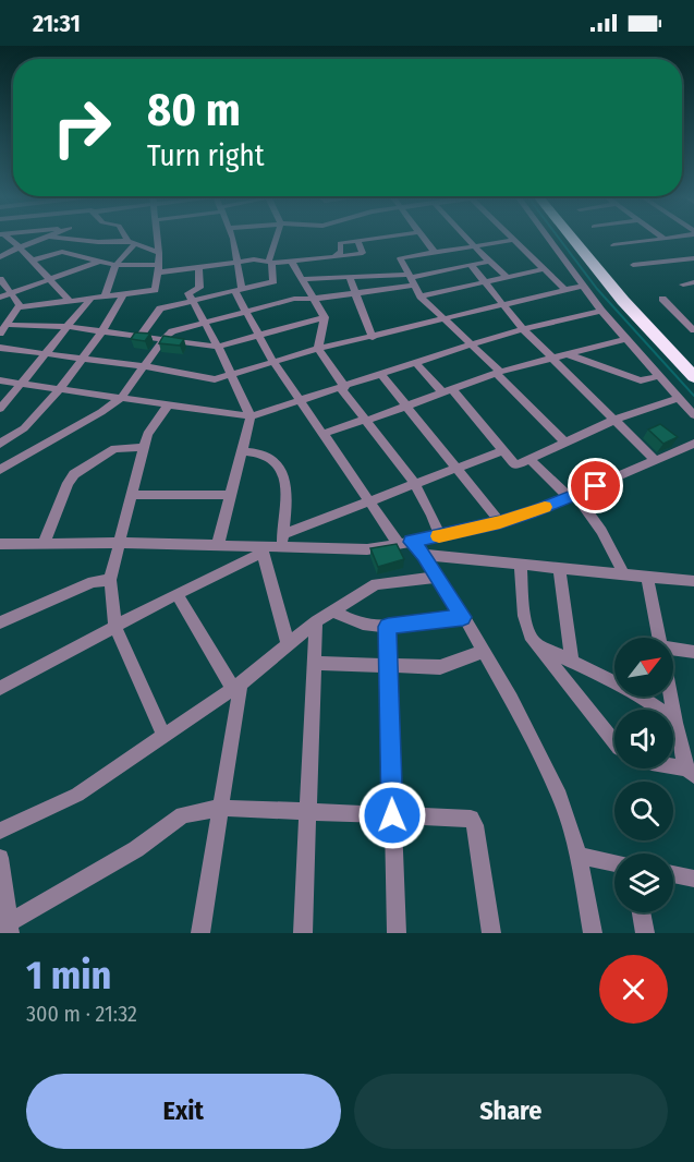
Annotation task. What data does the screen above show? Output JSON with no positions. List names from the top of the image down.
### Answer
{
  "north": "top right",
  "page": {
    "status": "21:31",
    "turn": ["80 m", "Turn right"],
    "heading": ["1 min", "300 m · 21:32"],
    "buttons": ["Exit", "Share"]
  }
}
